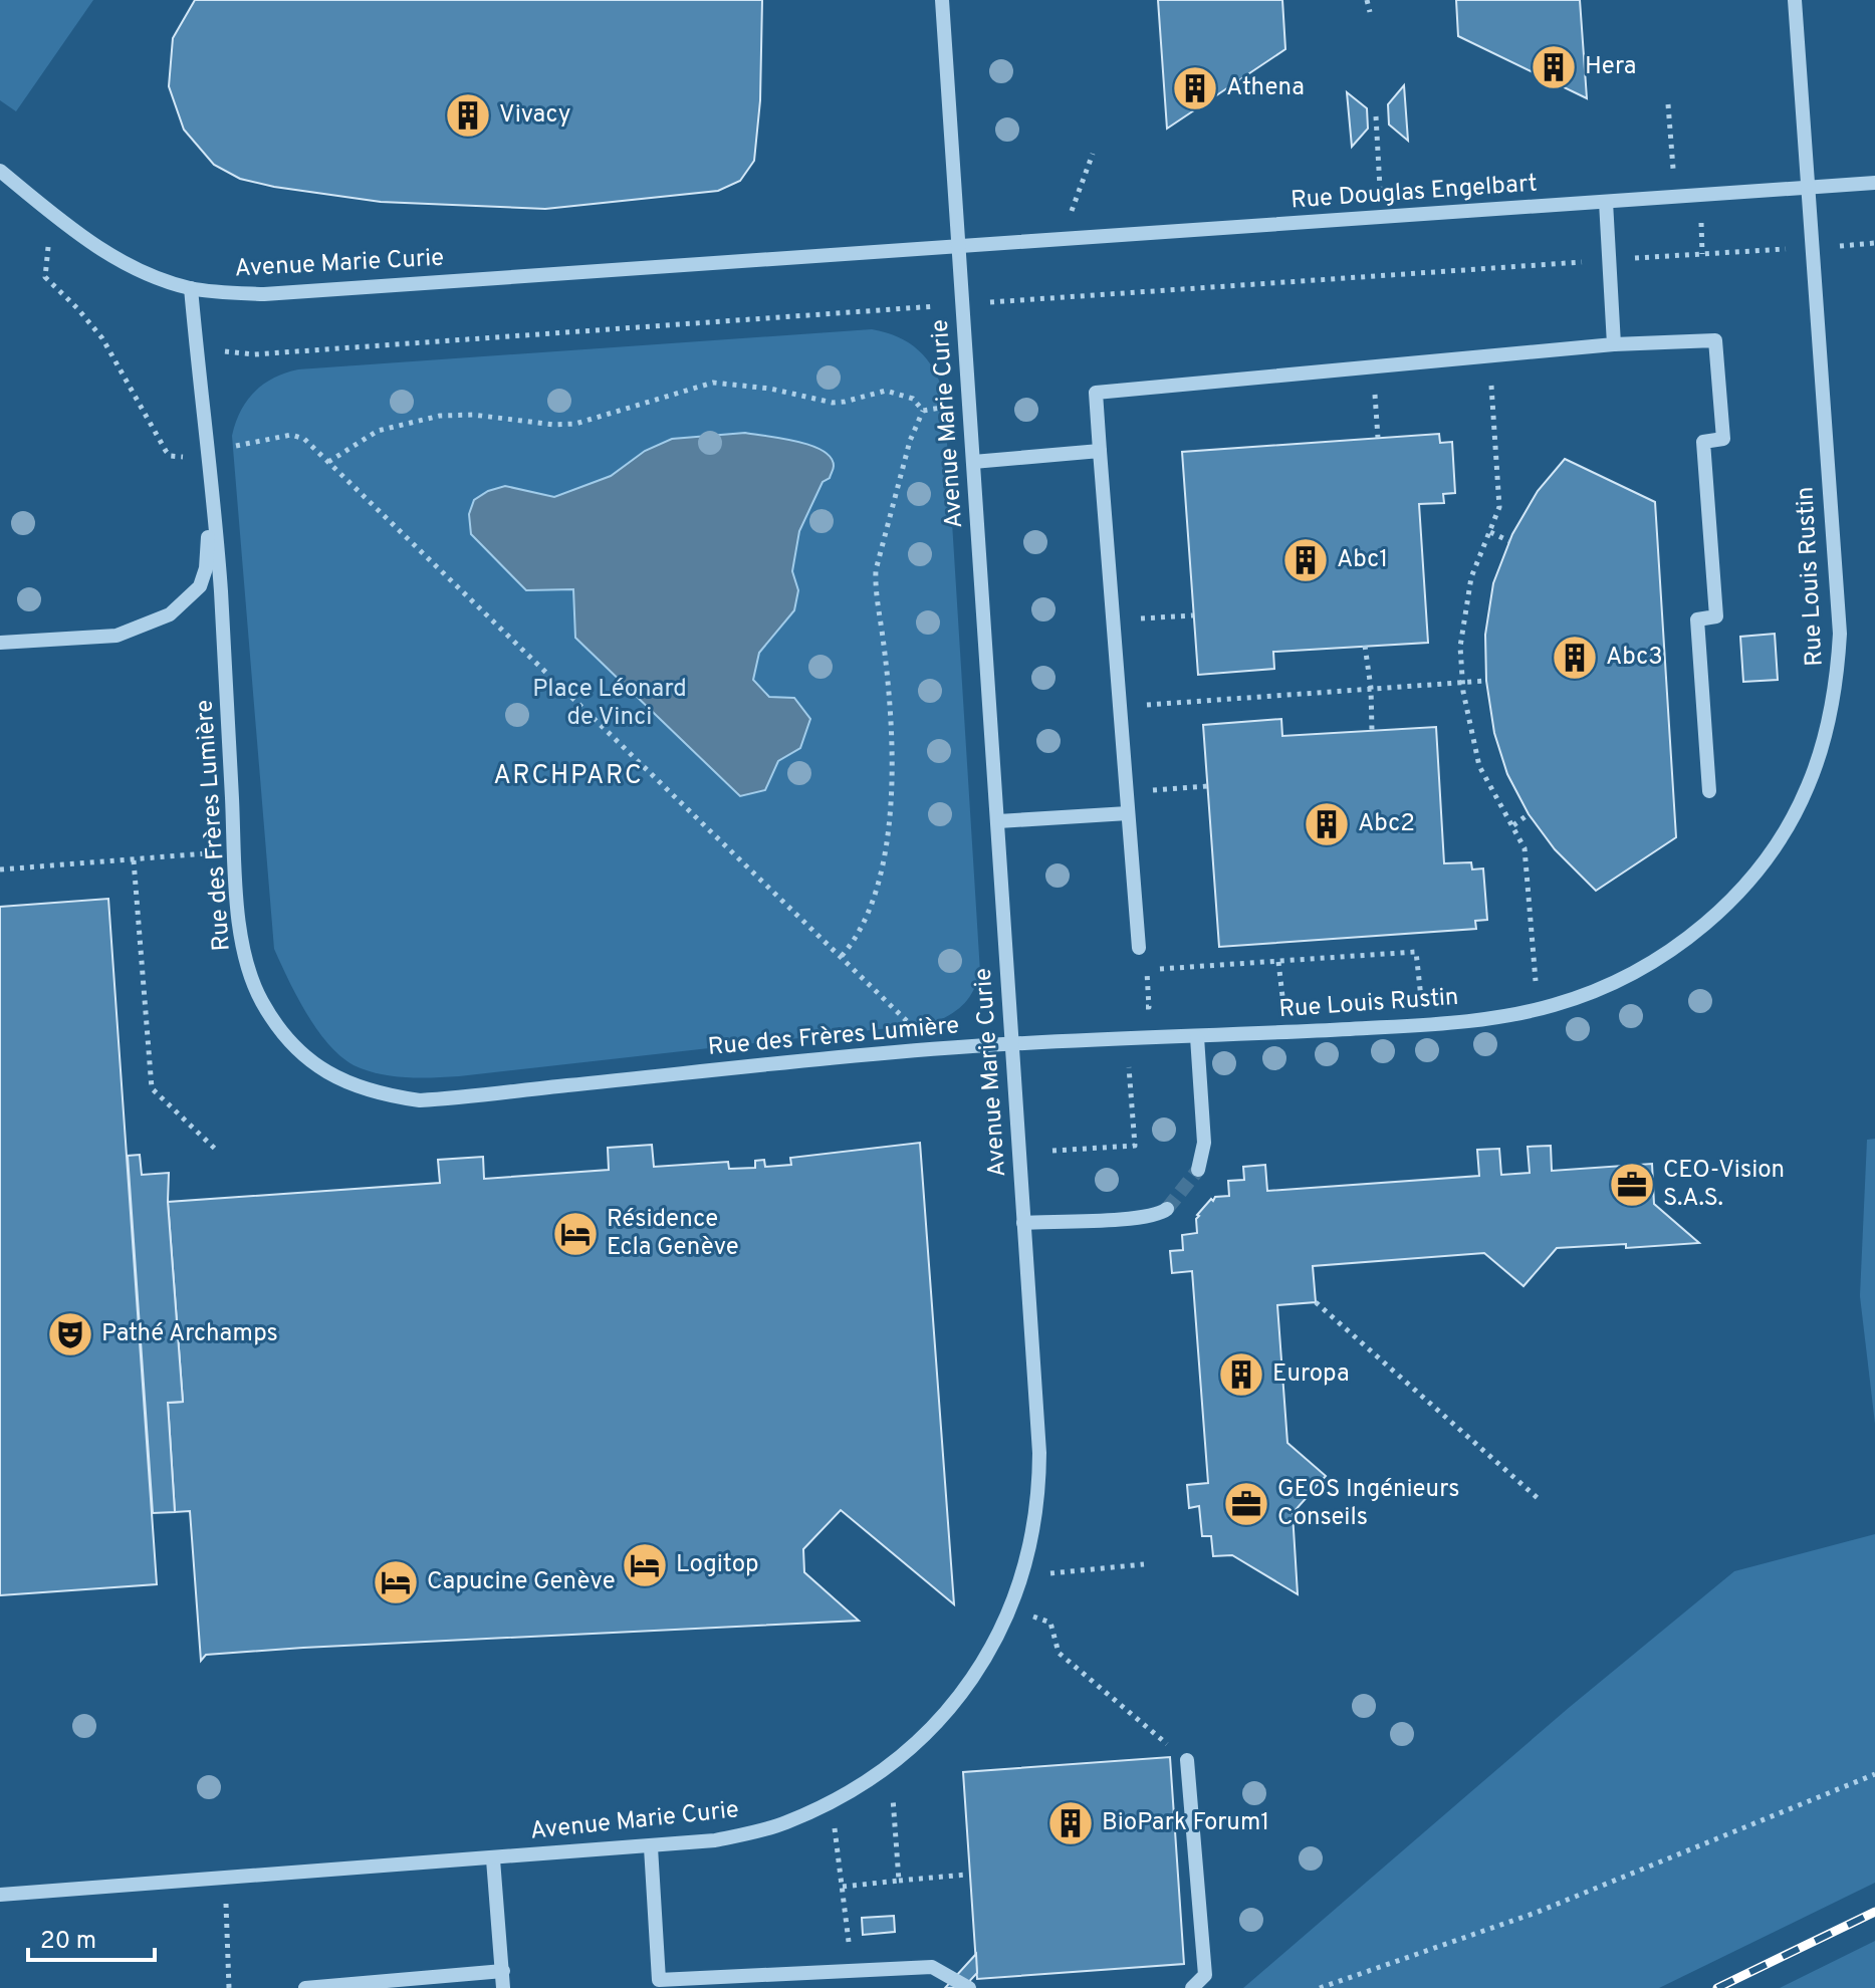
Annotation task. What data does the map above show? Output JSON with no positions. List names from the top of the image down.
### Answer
{
  "streets": {
    "street": [
      "Rue Douglas Engelbart",
      "Avenue Marie Curie",
      "Rue Louis Rustin",
      "Rue des Frères Lumière"
    ]
  },
  "crossings": [
    ["Rue Douglas Engelbart", "Avenue Marie Curie"],
    ["Rue Douglas Engelbart", "Rue Louis Rustin"],
    ["Avenue Marie Curie", "Rue Louis Rustin"],
    ["Avenue Marie Curie", "Rue des Frères Lumière"],
    ["Rue Louis Rustin", "Rue des Frères Lumière"]
  ],
  "districts": ["ARCHPARC"],
  "parks": ["Place Léonard de Vinci"],
  "places": {
    "building": [
      "Hera",
      "Athena",
      "Vivacy",
      "Abc1",
      "Abc3",
      "Abc2",
      "Europa",
      "BioPark Forum1"
    ],
    "office": ["CEO-Vision S.A.S.", "GEOS Ingénieurs Conseils"],
    "hotel": ["Résidence Ecla Genève", "Logitop", "Capucine Genève"],
    "theatre": ["Pathé Archamps"]
  },
  "scale_bar": "20 m"
}
